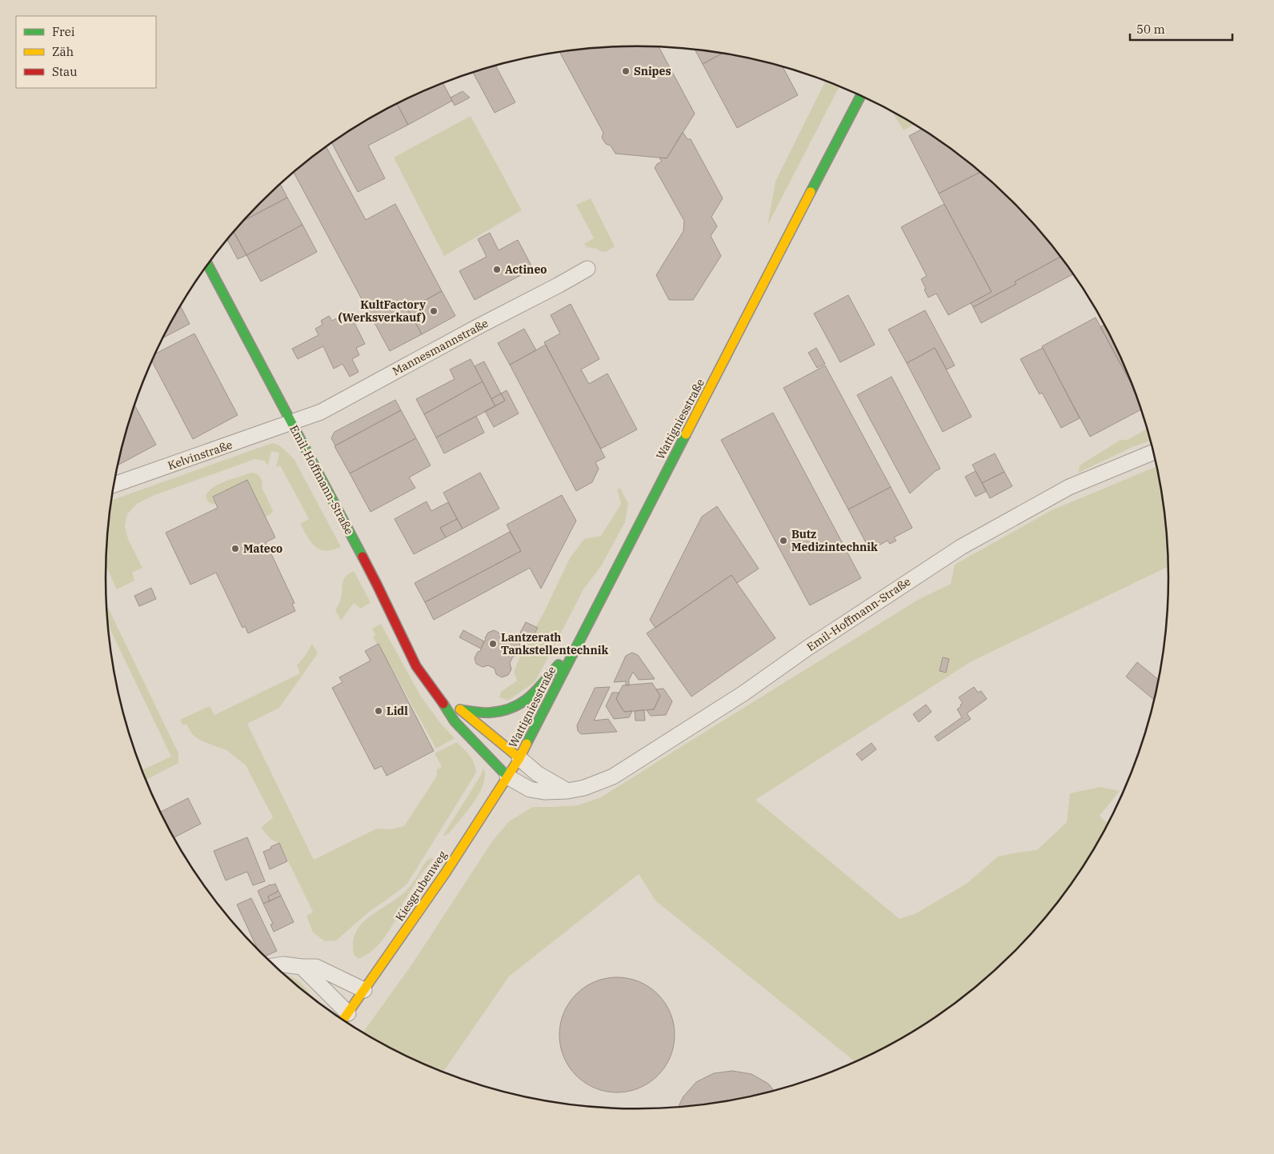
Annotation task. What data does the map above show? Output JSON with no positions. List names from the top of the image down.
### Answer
{
  "streets": {
    "main road": ["Wattigniesstraße", "Emil-Hoffmann-Straße", "Kiesgrubenweg"],
    "street": ["Mannesmannstraße", "Kelvinstraße"]
  },
  "crossings": [
    ["Mannesmannstraße", "Kelvinstraße"],
    ["Mannesmannstraße", "Emil-Hoffmann-Straße"],
    ["Wattigniesstraße", "Emil-Hoffmann-Straße"],
    ["Wattigniesstraße", "Kiesgrubenweg"],
    ["Kelvinstraße", "Emil-Hoffmann-Straße"],
    ["Emil-Hoffmann-Straße", "Kiesgrubenweg"]
  ],
  "places": [
    "Snipes",
    "Actineo",
    "KultFactory (Werksverkauf)",
    "Butz Medizintechnik",
    "Mateco",
    "Lantzerath Tankstellentechnik",
    "Lidl"
  ],
  "legend": ["Frei", "Zäh", "Stau"],
  "scale_bar": "50 m"
}
